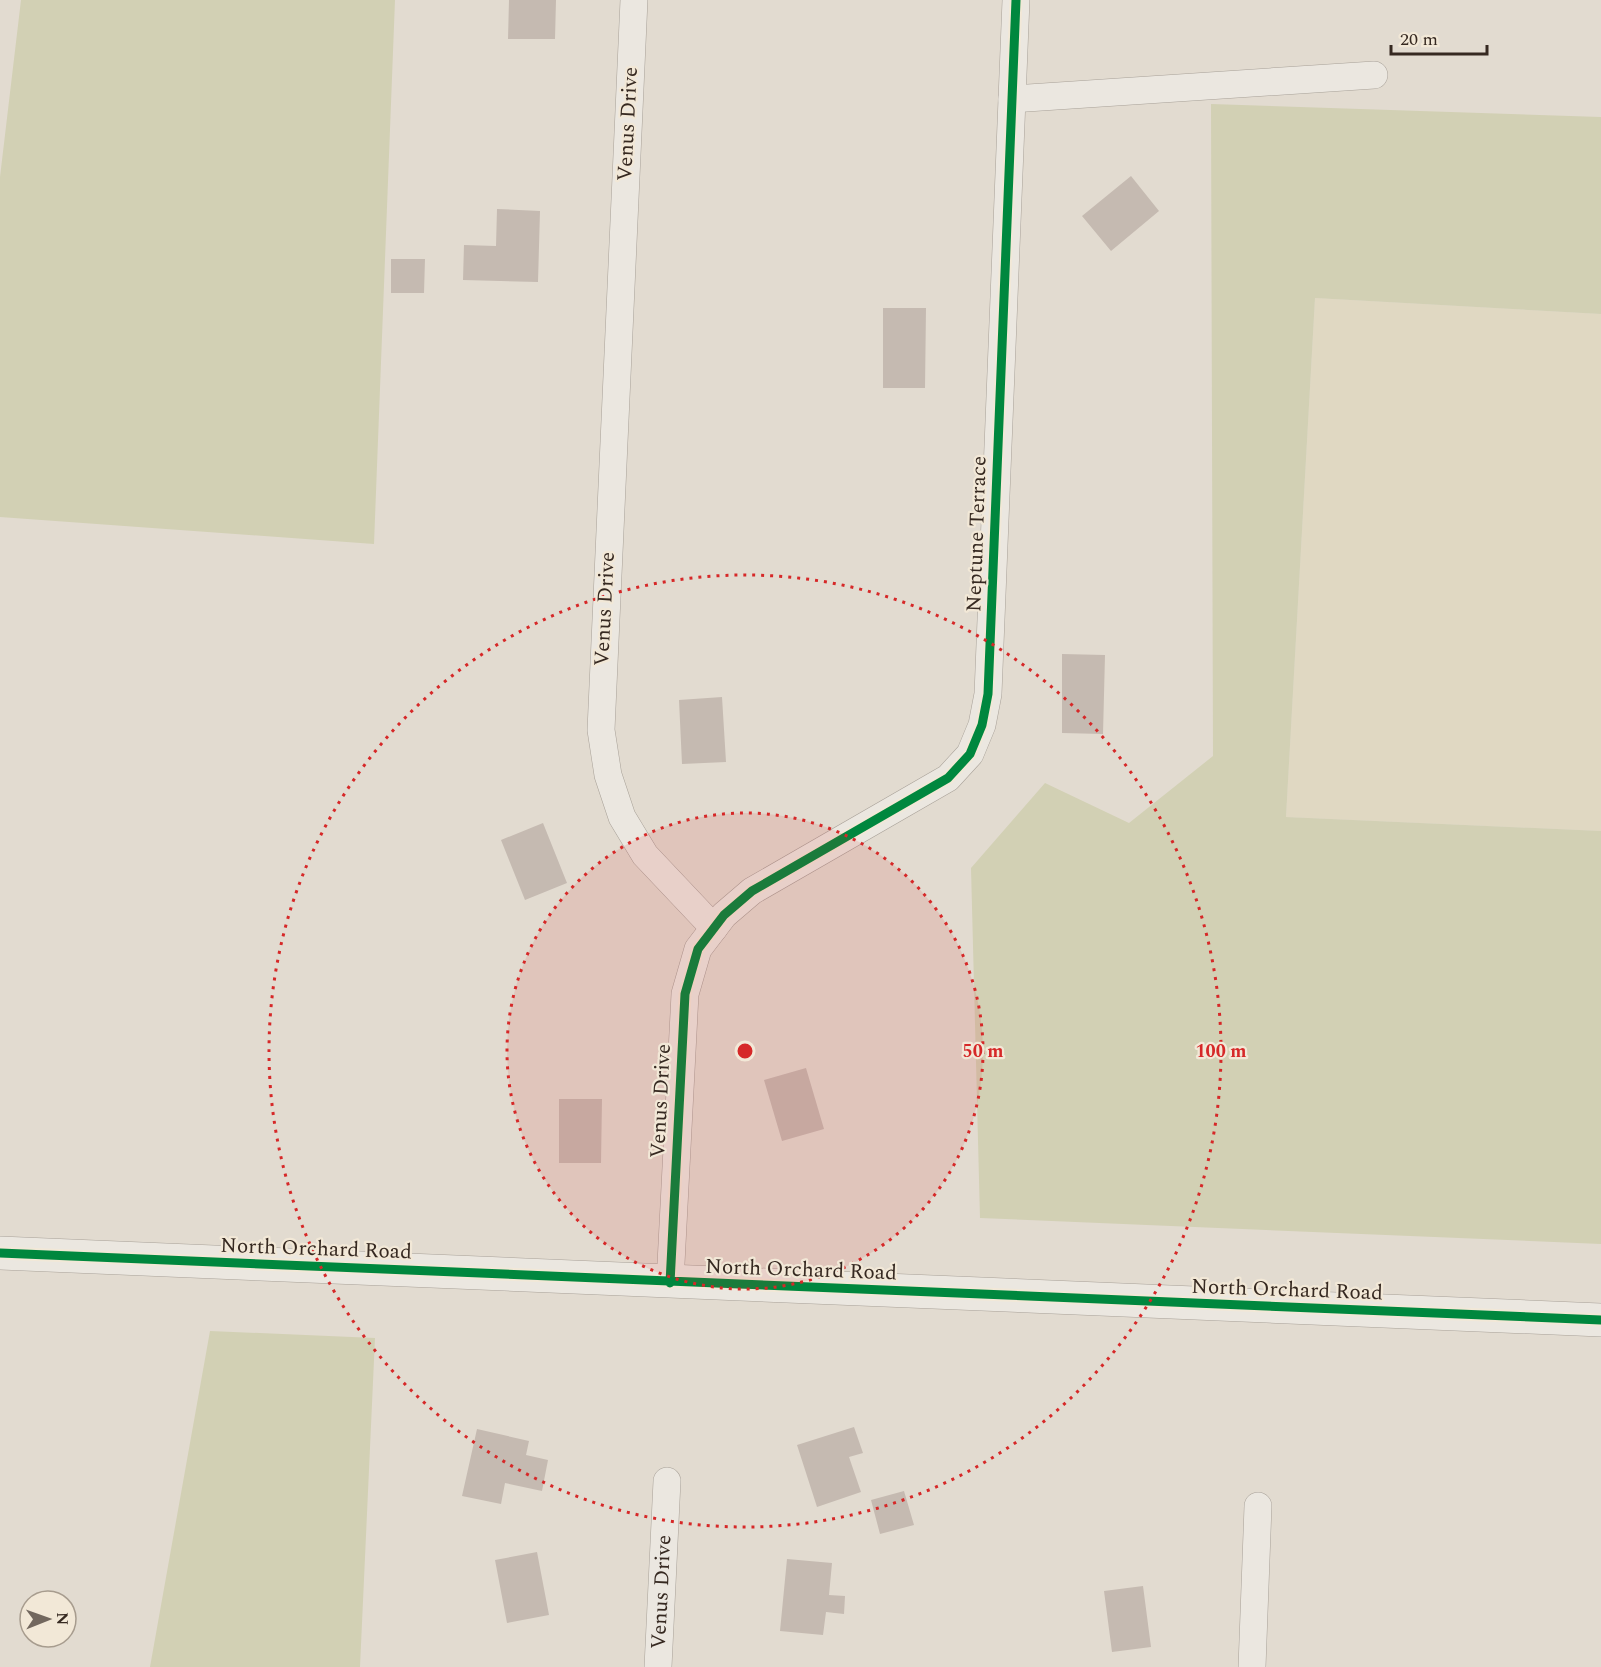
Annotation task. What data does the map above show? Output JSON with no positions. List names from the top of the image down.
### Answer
{
  "streets": {
    "street": ["Venus Drive", "Neptune Terrace", "North Orchard Road"]
  },
  "crossings": [
    ["Venus Drive", "Neptune Terrace"],
    ["Venus Drive", "North Orchard Road"]
  ],
  "scale_bar": "20 m",
  "north": "right",
  "rings": ["50 m", "100 m"]
}
